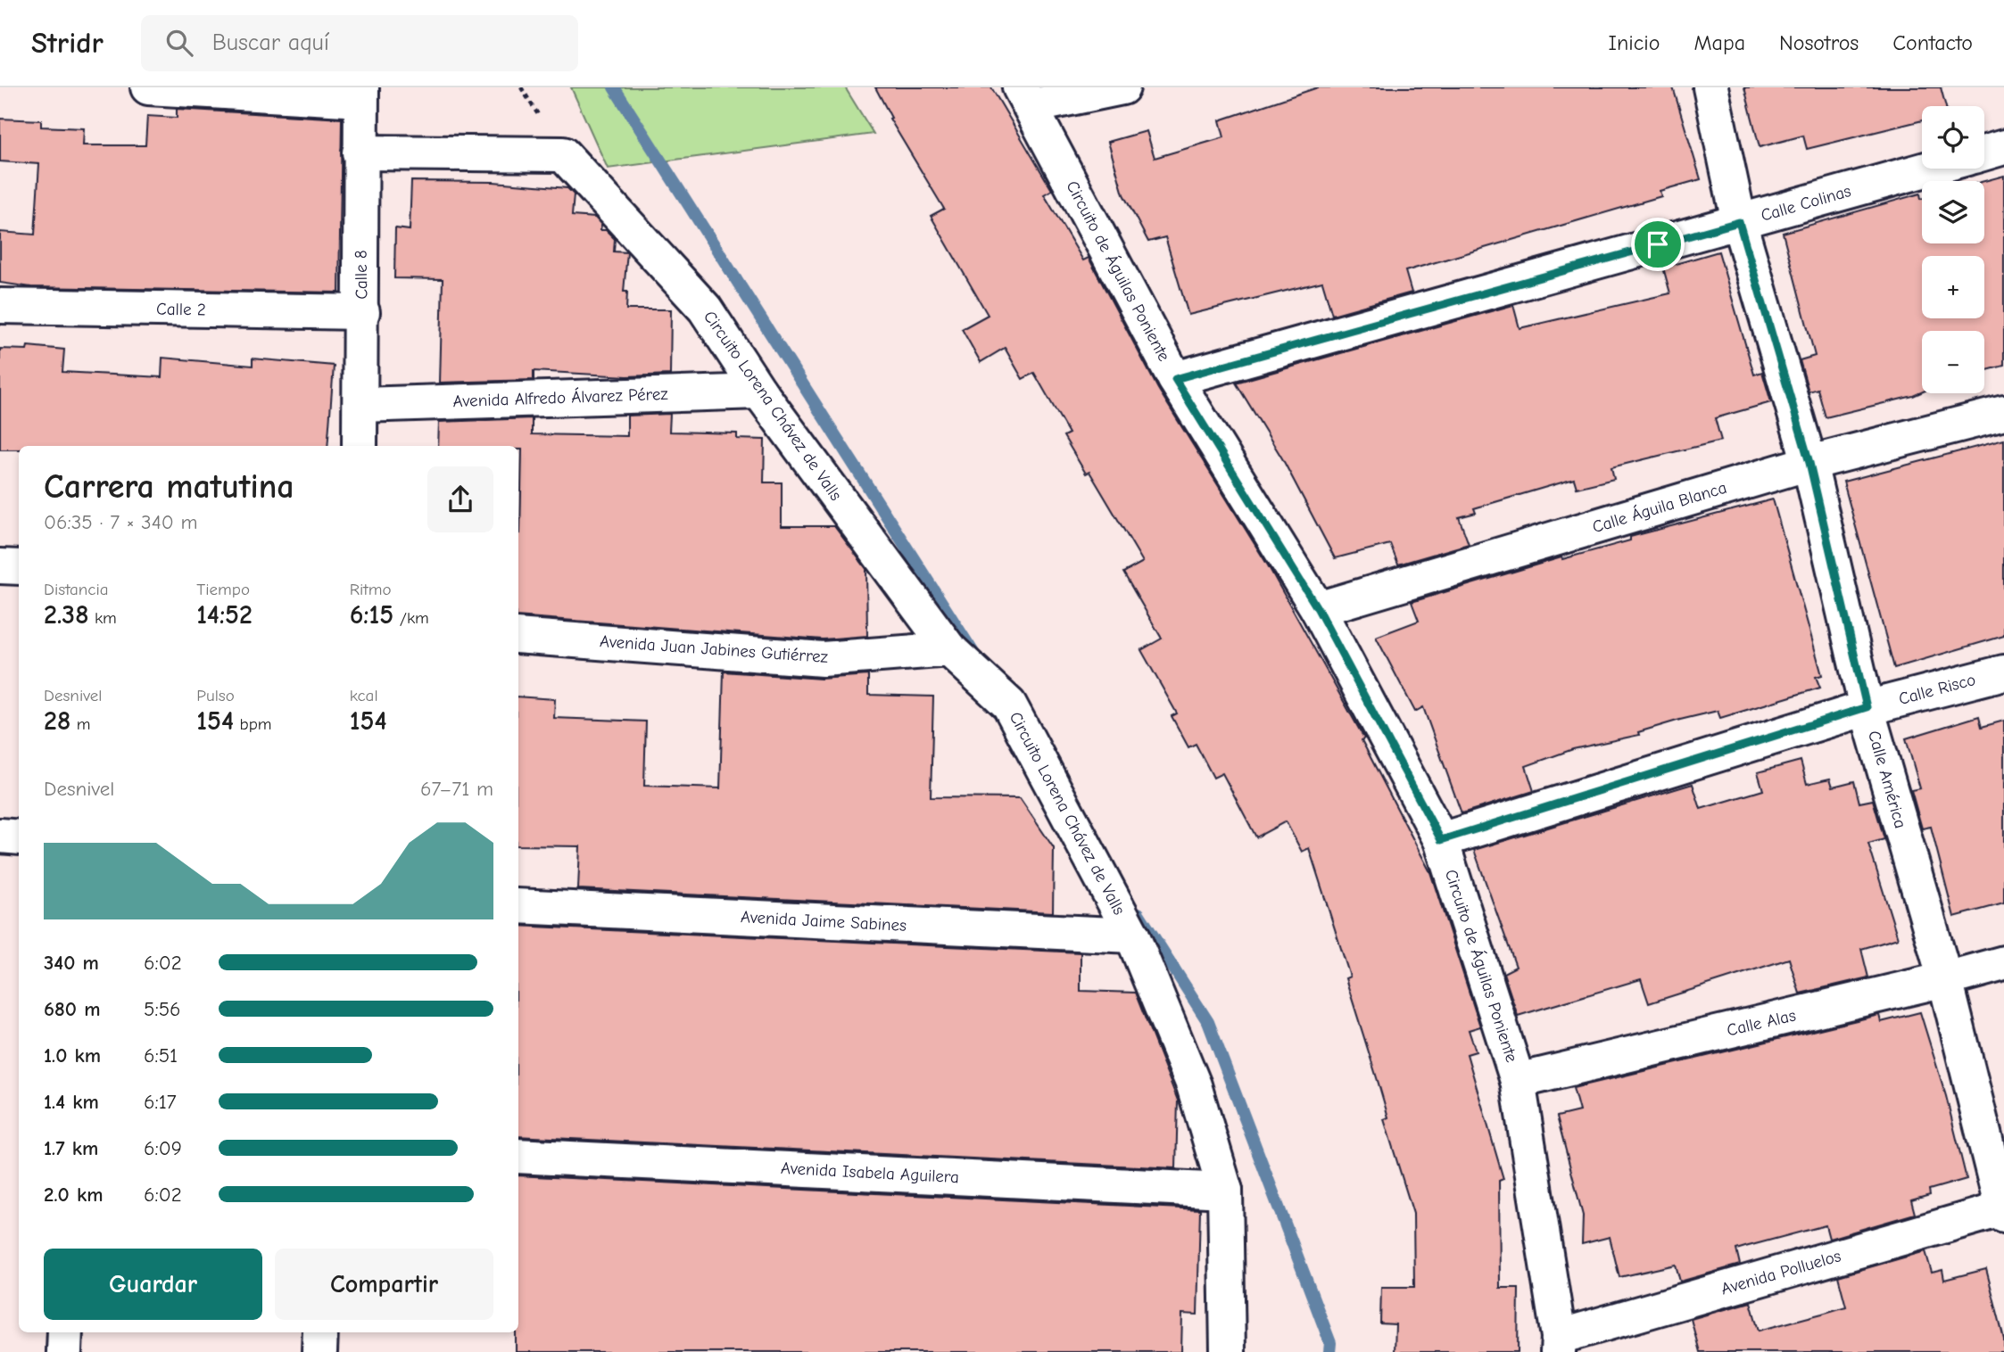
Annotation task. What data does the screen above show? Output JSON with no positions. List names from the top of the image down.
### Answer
{
  "streets": {
    "street": [
      "Calle Colinas",
      "Circuito de Águilas Poniente",
      "Calle 8",
      "Calle 2",
      "Avenida Alfredo Álvarez Pérez",
      "Circuito Lorena Chávez de Valls",
      "Calle Águila Blanca",
      "Avenida Juan Jabines Gutiérrez",
      "Calle Risco",
      "Calle América",
      "Avenida Jaime Sabines",
      "Calle Alas",
      "Avenida Isabela Aguilera",
      "Avenida Polluelos"
    ]
  },
  "crossings": [
    ["Calle Colinas", "Circuito de Águilas Poniente"],
    ["Calle Colinas", "Calle América"],
    ["Circuito de Águilas Poniente", "Calle Águila Blanca"],
    ["Circuito de Águilas Poniente", "Calle Risco"],
    ["Circuito de Águilas Poniente", "Calle Alas"],
    ["Circuito de Águilas Poniente", "Avenida Polluelos"],
    ["Calle 8", "Calle 2"],
    ["Calle 8", "Avenida Alfredo Álvarez Pérez"],
    ["Calle 8", "Circuito Lorena Chávez de Valls"],
    ["Avenida Alfredo Álvarez Pérez", "Circuito Lorena Chávez de Valls"],
    ["Circuito Lorena Chávez de Valls", "Avenida Juan Jabines Gutiérrez"],
    ["Circuito Lorena Chávez de Valls", "Avenida Jaime Sabines"],
    ["Circuito Lorena Chávez de Valls", "Avenida Isabela Aguilera"],
    ["Calle Águila Blanca", "Calle América"],
    ["Calle Risco", "Calle América"],
    ["Calle América", "Calle Alas"],
    ["Calle América", "Avenida Polluelos"]
  ],
  "page": {
    "header": "Stridr",
    "search": "Buscar aquí",
    "nav": [
      "Inicio",
      "Mapa",
      "Nosotros",
      "Contacto"
    ],
    "map_buttons": ["+", "−"],
    "heading": ["Carrera matutina", "06:35 · 7 × 340 m"],
    "stats": [
      ["Distancia", "2.38 km"],
      ["Tiempo", "14:52"],
      ["Ritmo", "6:15 /km"],
      ["Desnivel", "28 m"],
      ["Pulso", "154 bpm"],
      ["kcal", "154"]
    ],
    "chart": ["Desnivel", "67–71 m"],
    "list": [
      {
        "name": "340 m",
        "note": "6:02"
      },
      {
        "name": "680 m",
        "note": "5:56"
      },
      {
        "name": "1.0 km",
        "note": "6:51"
      },
      {
        "name": "1.4 km",
        "note": "6:17"
      },
      {
        "name": "1.7 km",
        "note": "6:09"
      },
      {
        "name": "2.0 km",
        "note": "6:02"
      }
    ],
    "buttons": ["Guardar", "Compartir"]
  }
}
